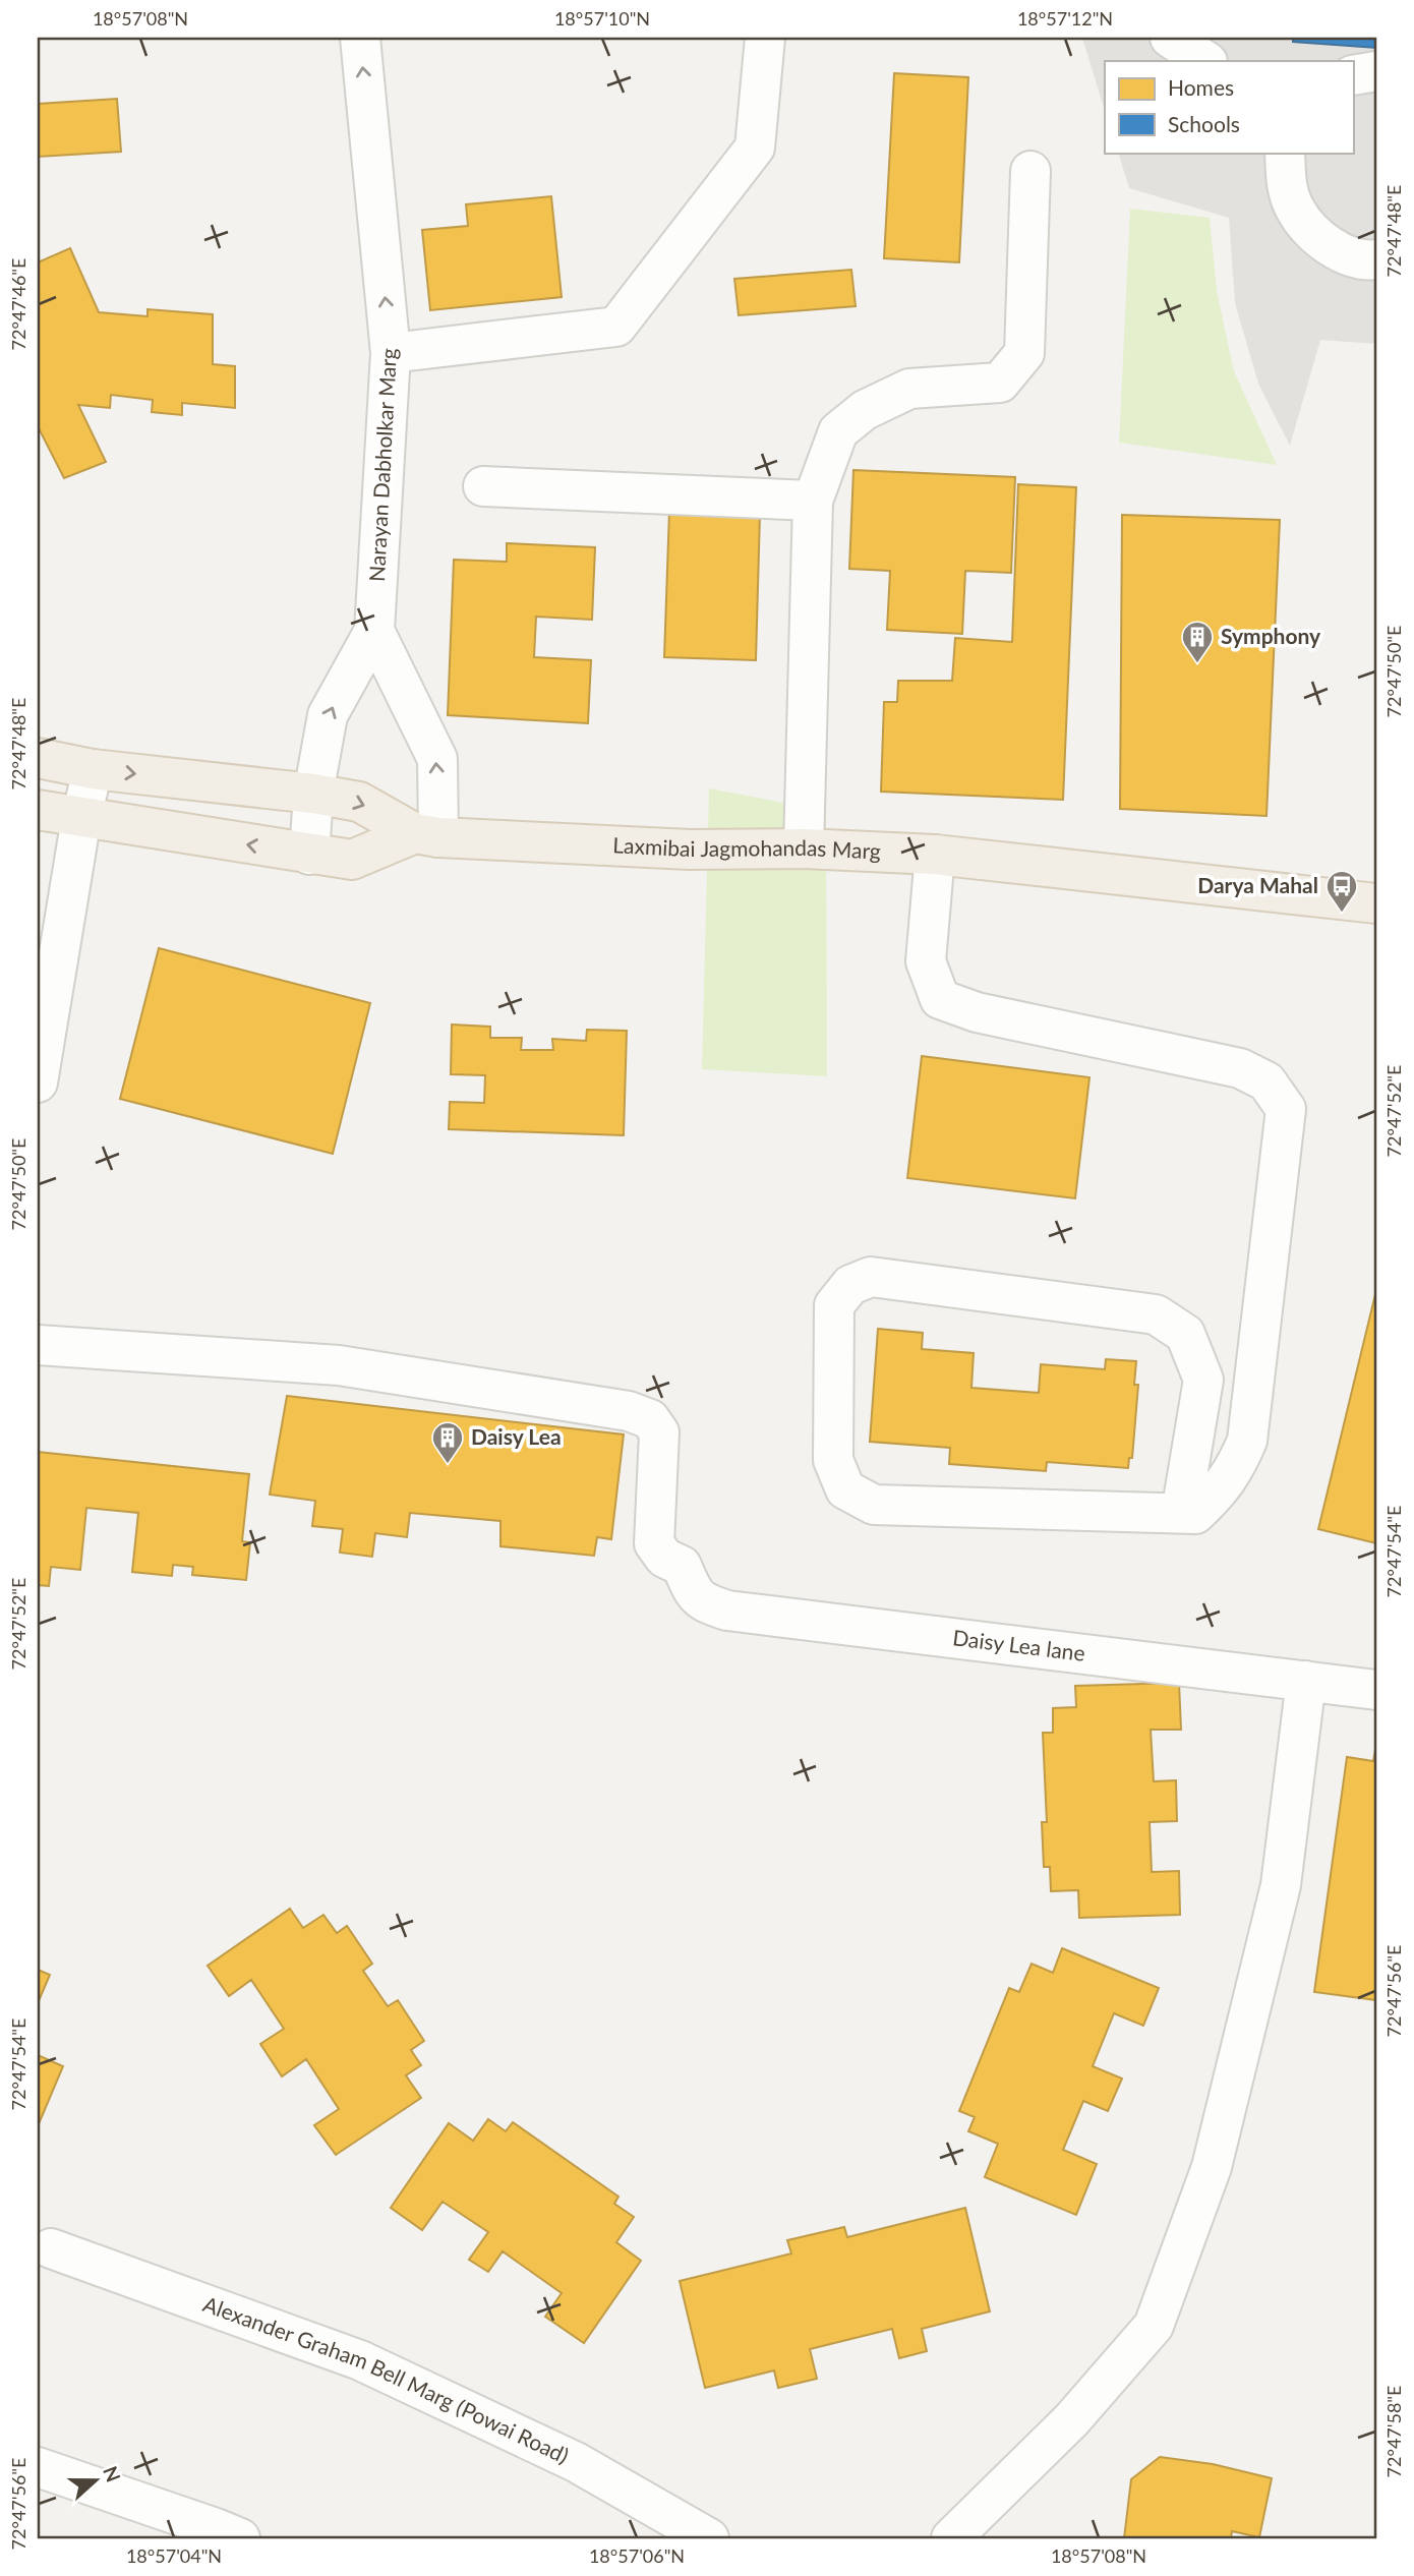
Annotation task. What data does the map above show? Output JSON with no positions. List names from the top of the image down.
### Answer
{
  "streets": {
    "main road": ["Laxmibai Jagmohandas Marg"],
    "street": ["Narayan Dabholkar Marg", "Daisy Lea lane", "Alexander Graham Bell Marg (Powai Road)"]
  },
  "crossings": [
    ["Narayan Dabholkar Marg", "Laxmibai Jagmohandas Marg"]
  ],
  "one_way": ["Narayan Dabholkar Marg"],
  "places": {
    "building": ["Symphony", "Daisy Lea"],
    "bus stop": ["Darya Mahal"]
  },
  "legend": ["Homes", "Schools"],
  "north": "right",
  "coordinates": [
    "18°57'08\"N",
    "18°57'10\"N",
    "18°57'12\"N",
    "72°47'48\"E",
    "72°47'46\"E",
    "72°47'50\"E",
    "72°47'52\"E",
    "72°47'54\"E",
    "72°47'56\"E",
    "72°47'58\"E",
    "18°57'04\"N",
    "18°57'06\"N"
  ]
}
